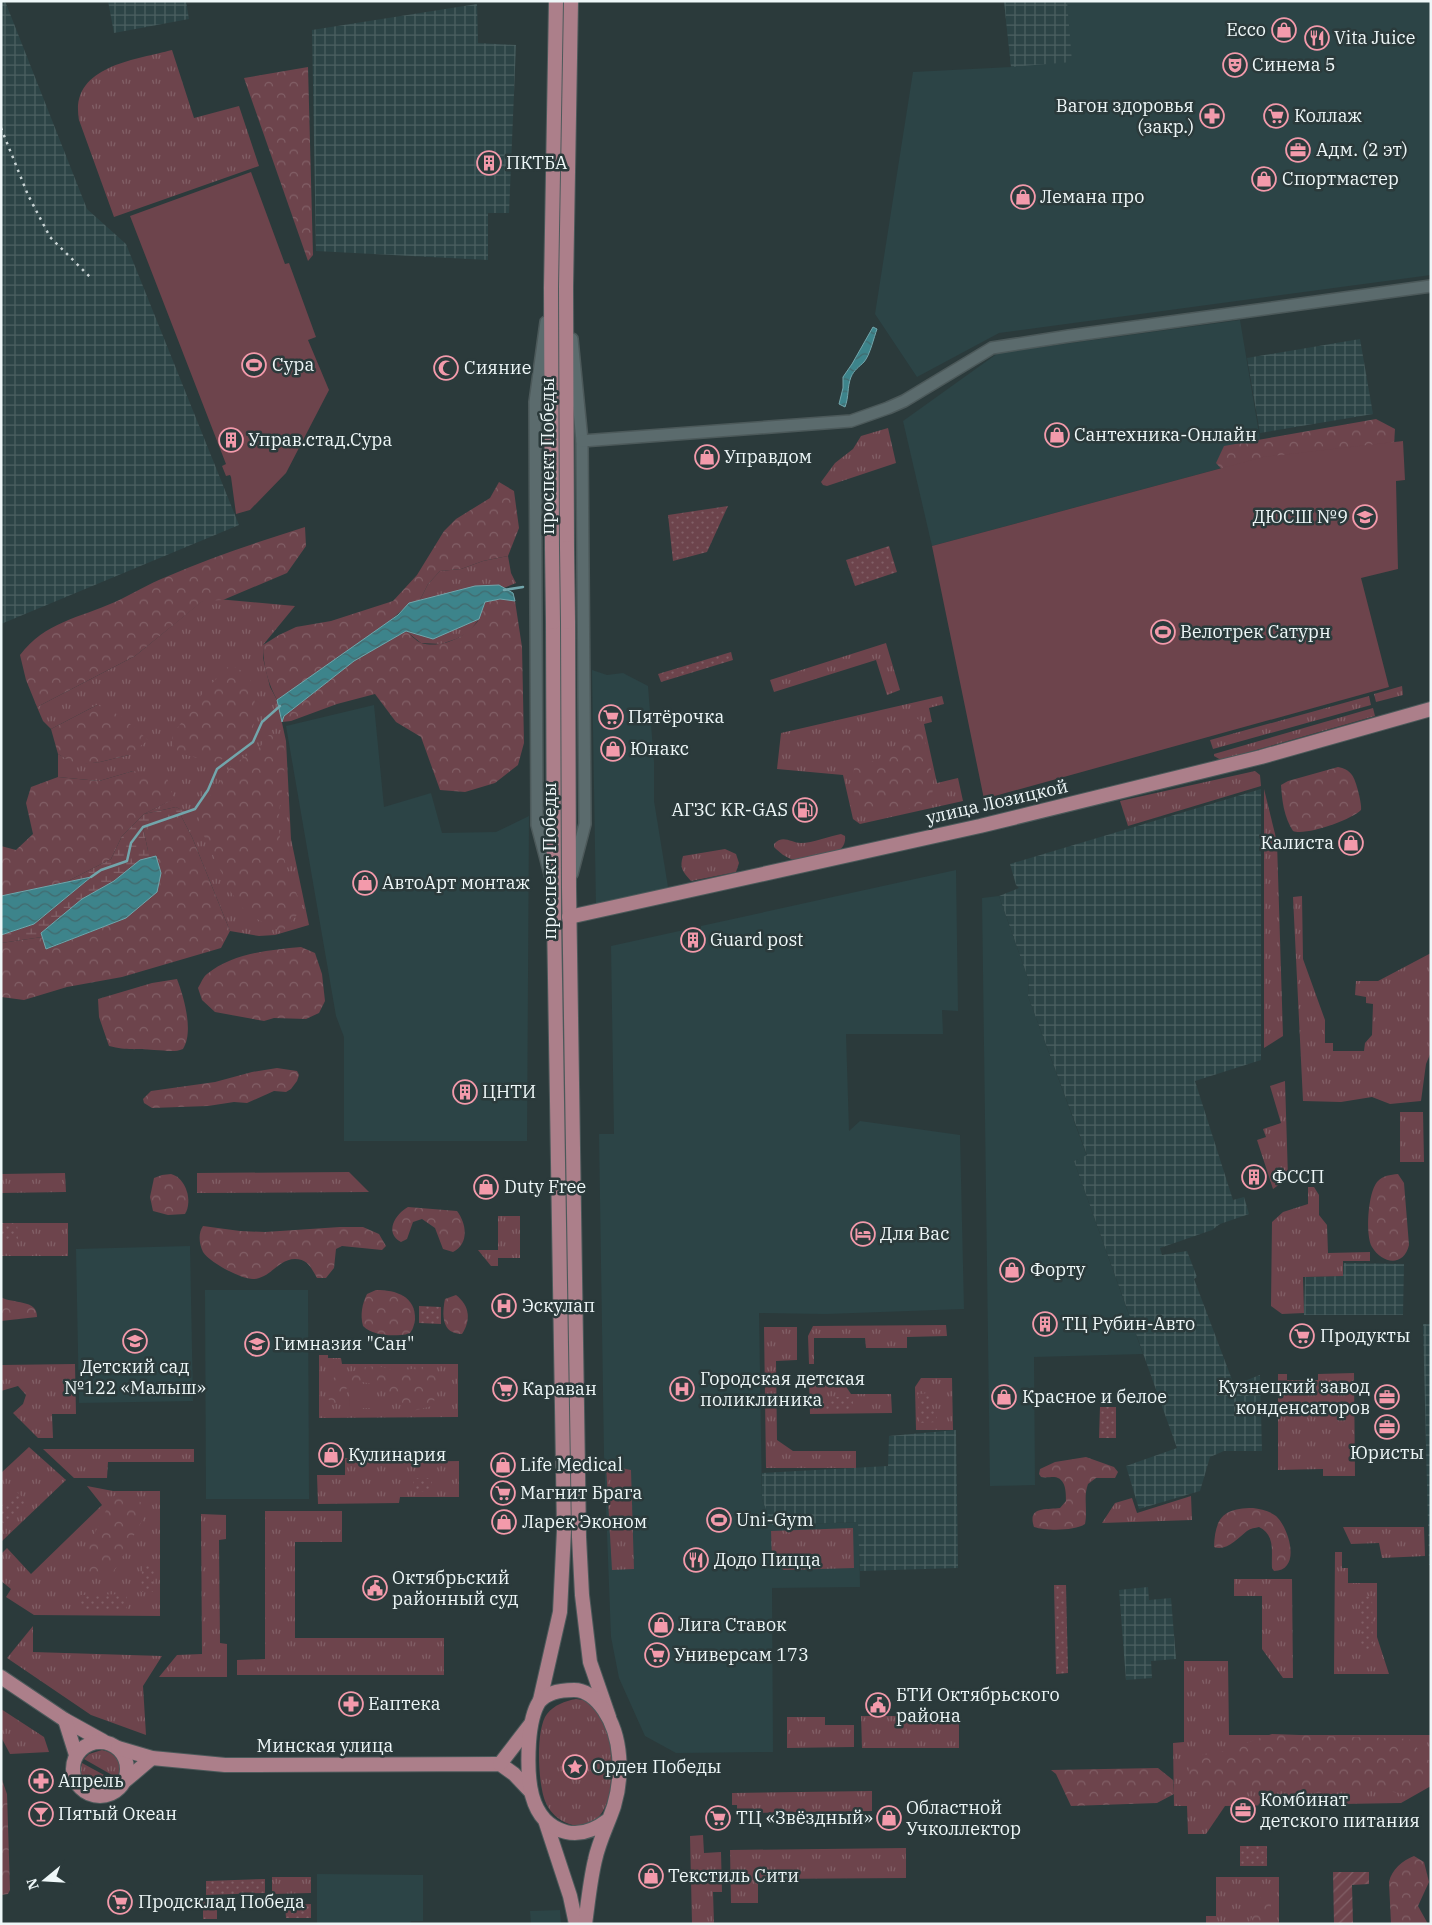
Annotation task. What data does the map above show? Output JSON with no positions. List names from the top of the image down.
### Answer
{
  "streets": {
    "main road": ["проспект Победы", "улица Лозицкой", "Минская улица"]
  },
  "crossings": [
    ["проспект Победы", "улица Лозицкой"]
  ],
  "places": {
    "shop": [
      "Ecco",
      "Спортмастер",
      "Лемана про",
      "Сантехника-Онлайн",
      "Управдом",
      "Юнакс",
      "Калиста",
      "АвтоАрт монтаж",
      "Duty Free",
      "Форту",
      "Красное и белое",
      "Кулинария",
      "Life Medical",
      "Ларек Эконом",
      "Лига Ставок",
      "Областной Учколлектор",
      "Текстиль Сити"
    ],
    "restaurant": ["Vita Juice", "Додо Пицца"],
    "theatre": ["Синема 5"],
    "pharmacy": ["Вагон здоровья (закр.)", "Еаптека", "Апрель"],
    "supermarket": [
      "Коллаж",
      "Пятёрочка",
      "Продукты",
      "Караван",
      "Магнит Брага",
      "Универсам 173",
      "ТЦ «Звёздный»",
      "Продсклад Победа"
    ],
    "office": [
      "Адм. (2 эт)",
      "Кузнецкий завод конденсаторов",
      "Юристы",
      "Комбинат детского питания"
    ],
    "building": [
      "ПКТБА",
      "Управ.стад.Сура",
      "Guard post",
      "ЦНТИ",
      "ФССП",
      "ТЦ Рубин-Авто"
    ],
    "sports": ["Сура", "Велотрек Сатурн", "Uni-Gym"],
    "mosque": ["Сияние"],
    "school or university": ["ДЮСШ №9", "Детский сад №122 «Малыш»", "Гимназия \"Сан\""],
    "fuel station": ["АГЗС KR-GAS"],
    "hotel": ["Для Вас"],
    "hospital": ["Эскулап", "Городская детская поликлиника"],
    "public building": ["Октябрьский районный суд", "БТИ Октябрьского района"],
    "place": ["Орден Победы"],
    "bar": ["Пятый Океан"]
  },
  "north": "left"
}
